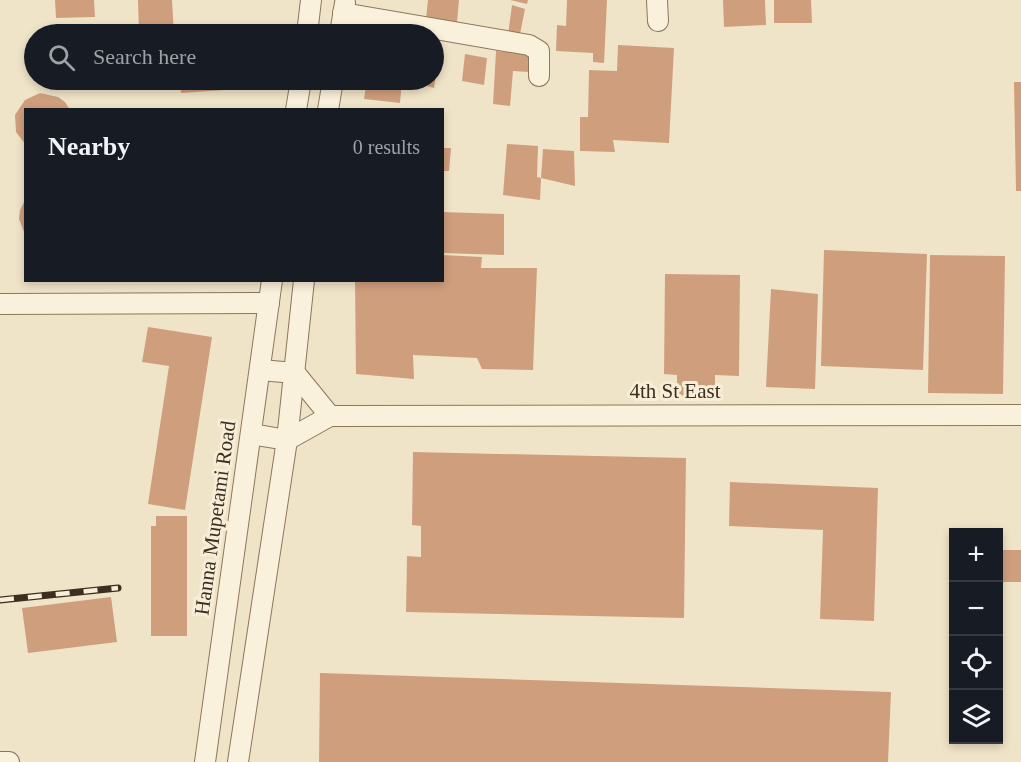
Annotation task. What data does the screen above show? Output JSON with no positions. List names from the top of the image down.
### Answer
{
  "streets": {
    "street": ["4th St East", "Hanna Mupetami Road"]
  },
  "page": {
    "search": "Search here",
    "heading": ["Nearby", "0 results"],
    "map_buttons": ["+", "−"]
  }
}
